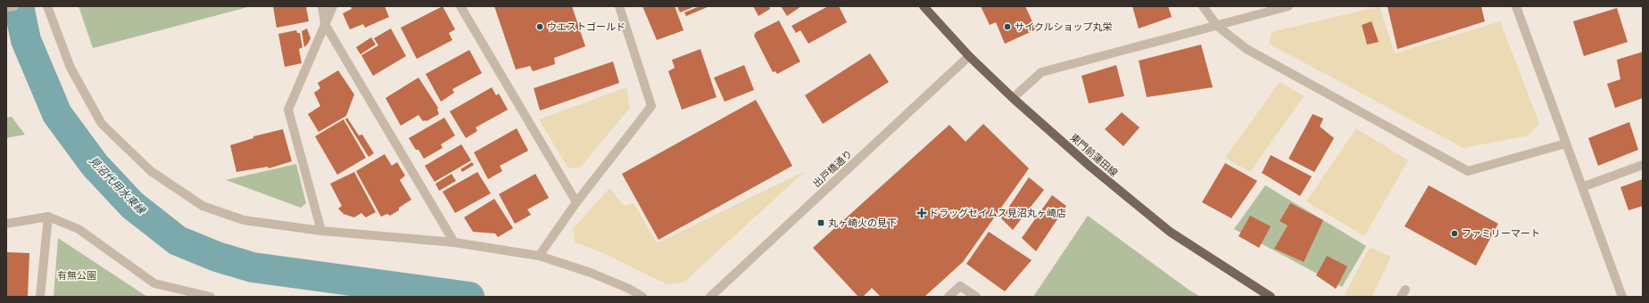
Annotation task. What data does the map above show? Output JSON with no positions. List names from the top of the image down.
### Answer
{
  "streets": {
    "main road": ["東門前蓮田線"],
    "street": ["出戸橋通り"]
  },
  "crossings": [
    ["東門前蓮田線", "出戸橋通り"]
  ],
  "water": ["見沼代用水東縁"],
  "parks": ["有無公園"],
  "places": {
    "other": ["ウエストゴールド", "サイクルショップ丸栄", "ファミリーマート"],
    "health": ["ドラッグセイムス見沼丸ヶ崎店"],
    "transit": ["丸ヶ崎火の見下"]
  }
}
